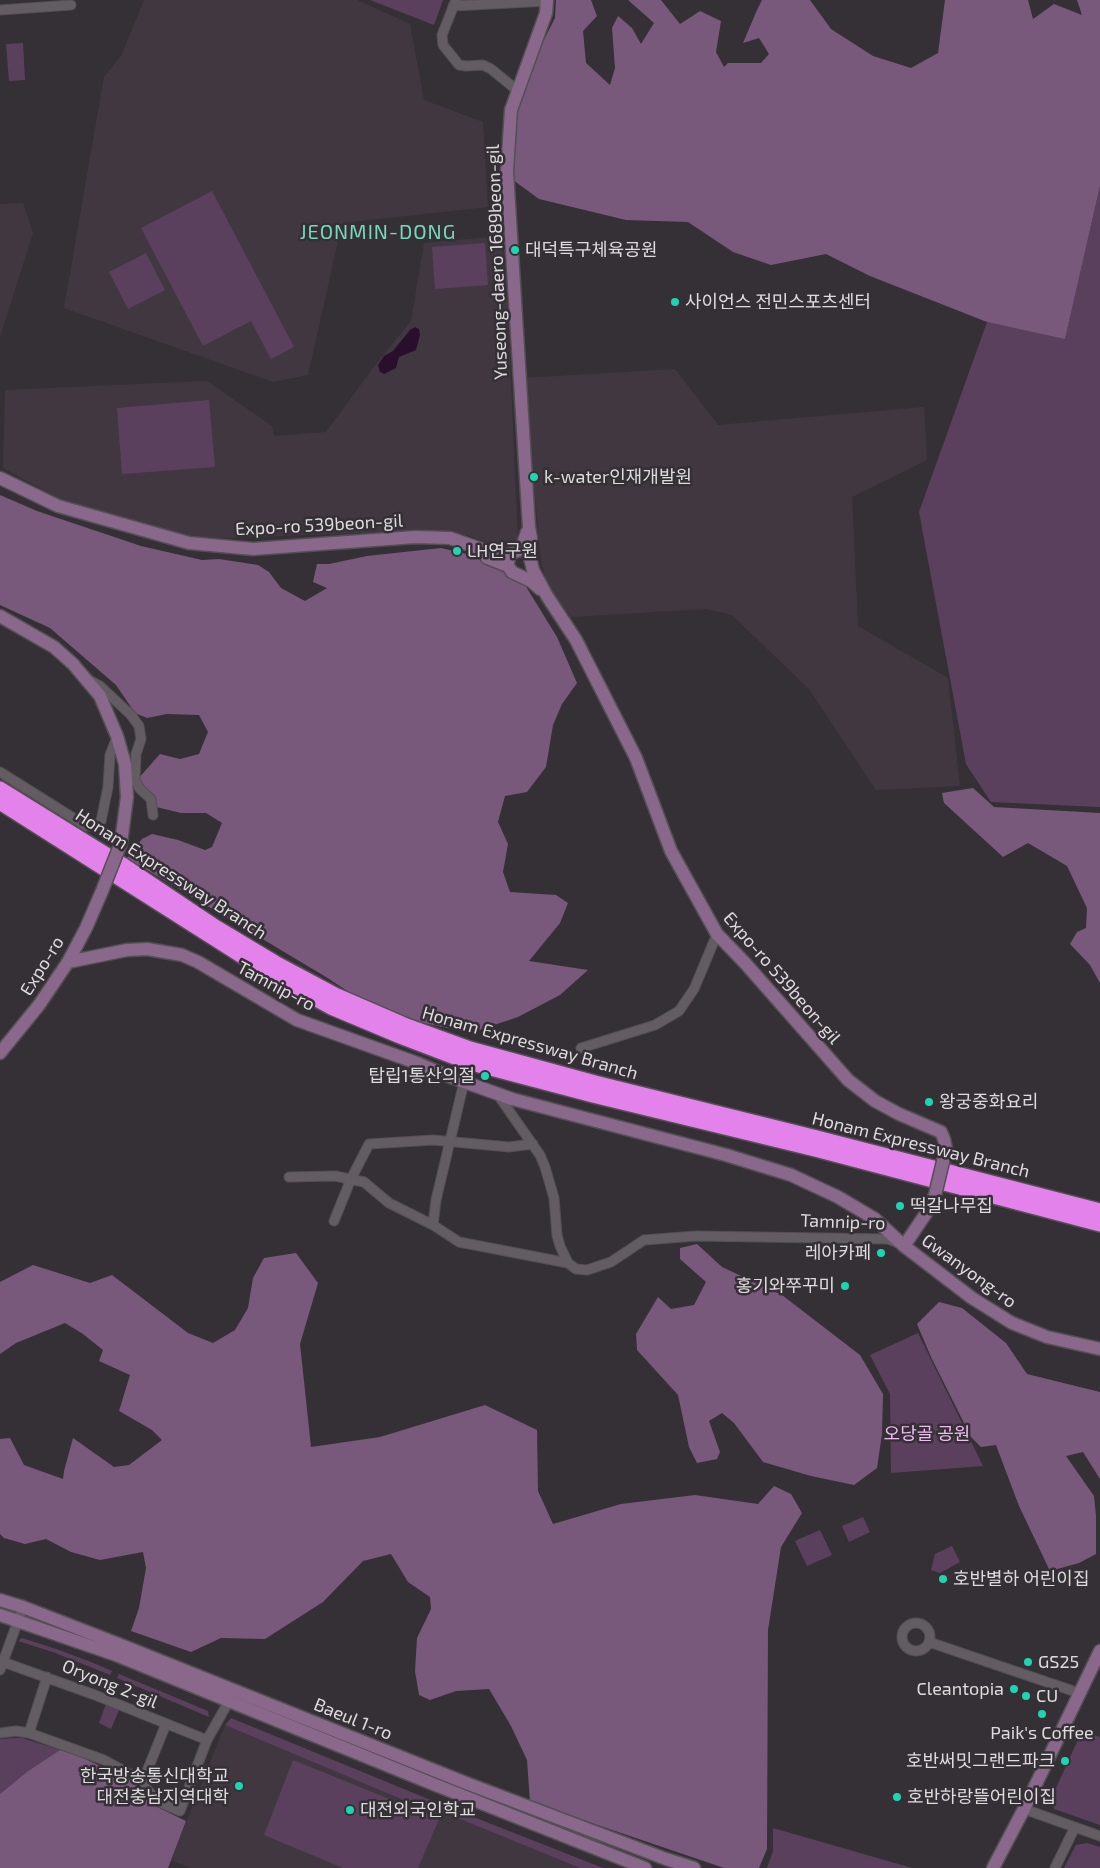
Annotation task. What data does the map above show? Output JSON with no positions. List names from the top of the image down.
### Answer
{
  "streets": {
    "highway": ["Honam Expressway Branch"],
    "main road": [
      "Yuseong-daero 1689beon-gil",
      "Expo-ro 539beon-gil",
      "Expo-ro",
      "Tamnip-ro",
      "Gwanyong-ro",
      "Baeul 1-ro"
    ],
    "street": ["Oryong 2-gil"]
  },
  "crossings": [
    ["Yuseong-daero 1689beon-gil", "Expo-ro 539beon-gil"],
    ["Expo-ro 539beon-gil", "Tamnip-ro"],
    ["Expo-ro 539beon-gil", "Gwanyong-ro"],
    ["Expo-ro", "Tamnip-ro"],
    ["Tamnip-ro", "Gwanyong-ro"]
  ],
  "districts": ["JEONMIN-DONG"],
  "parks": ["오당골 공원"],
  "places": [
    "대덕특구체육공원",
    "사이언스 전민스포츠센터",
    "k-water인재개발원",
    "LH연구원",
    "탑립1통산의절",
    "왕궁중화요리",
    "떡갈나무집",
    "레아카페",
    "홍기와쭈꾸미",
    "호반별하 어린이집",
    "GS25",
    "Cleantopia",
    "CU",
    "Paik's Coffee",
    "호반써밋그랜드파크",
    "한국방송통신대학교 대전충남지역대학",
    "호반하랑뜰어린이집",
    "대전외국인학교"
  ]
}
